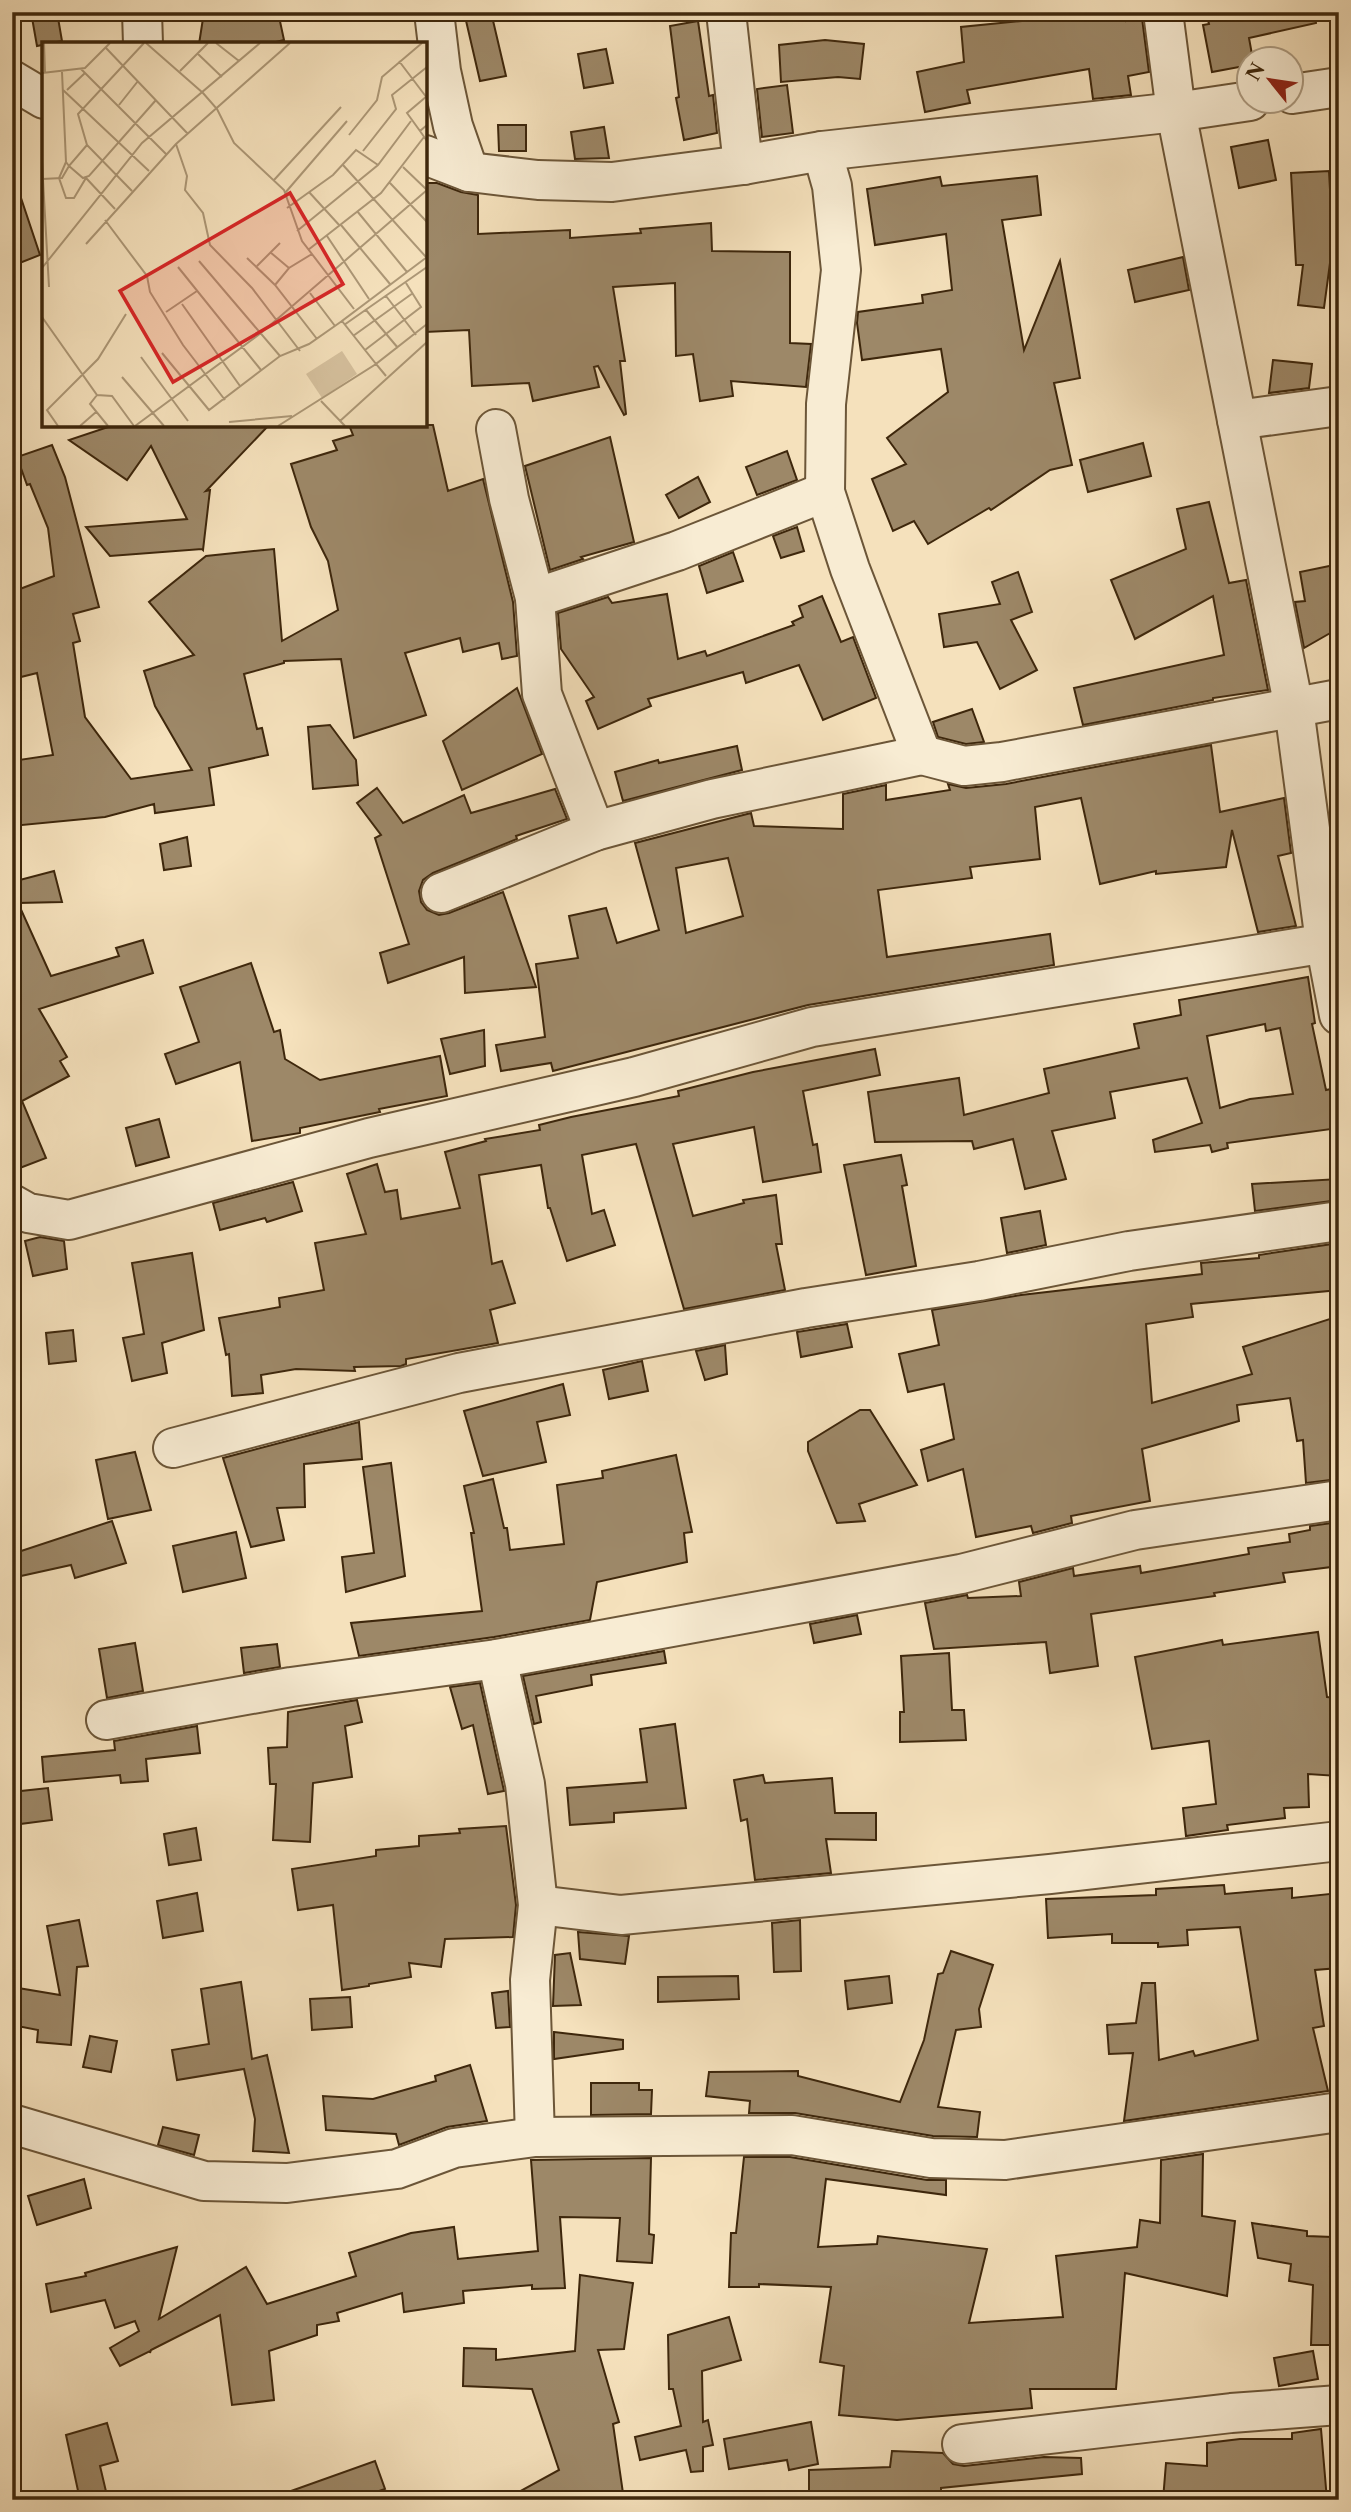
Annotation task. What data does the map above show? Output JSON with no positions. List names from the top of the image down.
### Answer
{
  "north": "top left"
}
